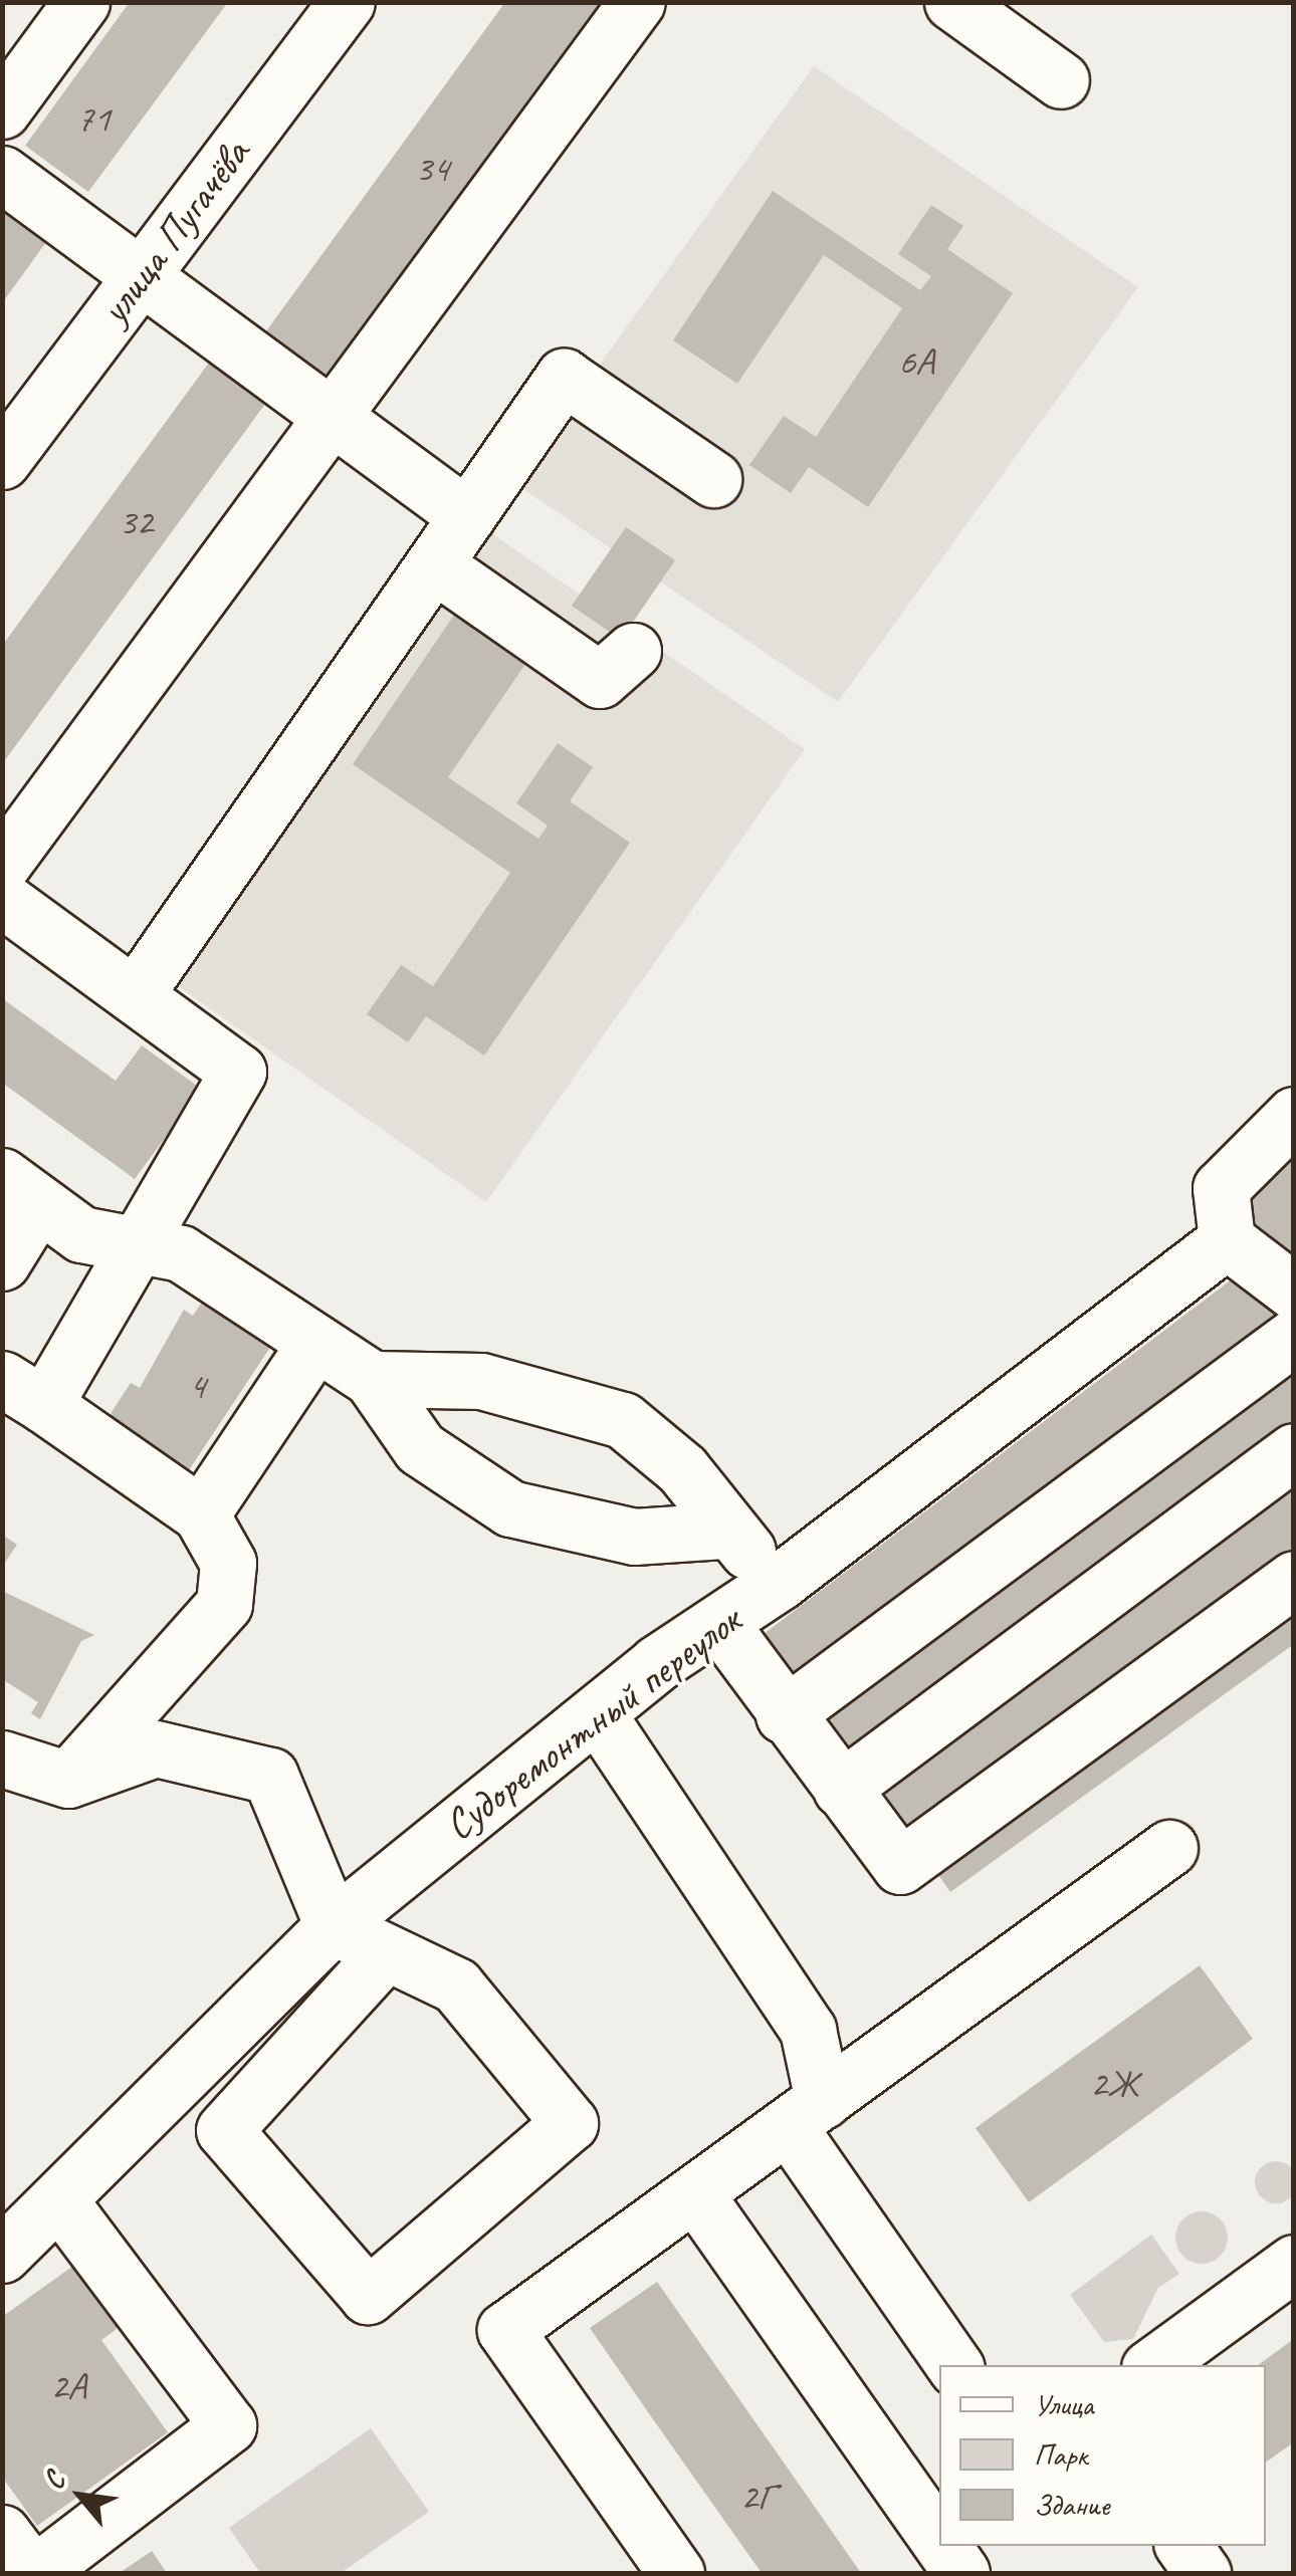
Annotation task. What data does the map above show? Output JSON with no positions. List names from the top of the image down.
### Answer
{
  "streets": {
    "street": ["улица Пугачёва", "Судоремонтный переулок"]
  },
  "house_numbers": [
    "71",
    "34",
    "6А",
    "32",
    "4",
    "2Ж",
    "2А",
    "2Г"
  ],
  "legend": ["Улица", "Парк", "Здание"],
  "north": "top left"
}
